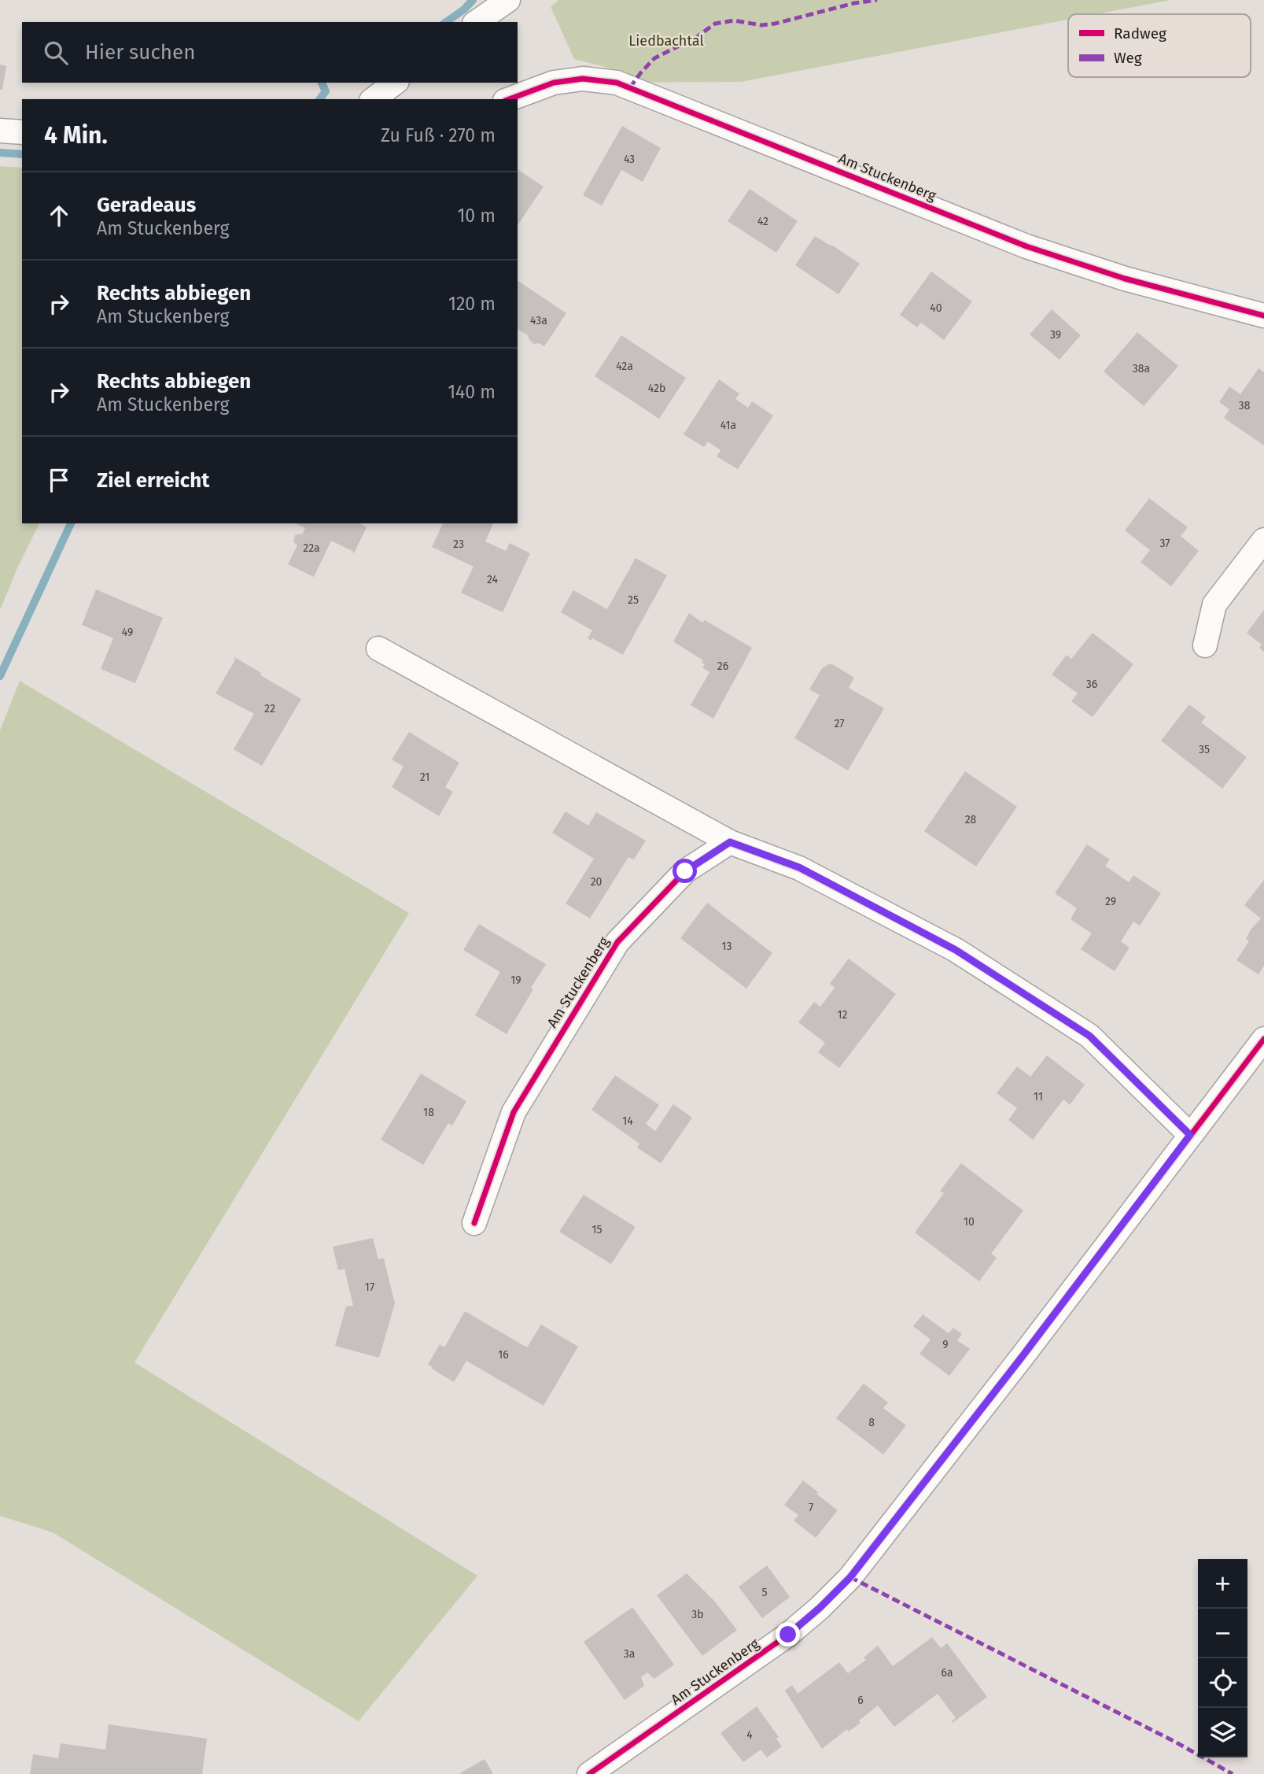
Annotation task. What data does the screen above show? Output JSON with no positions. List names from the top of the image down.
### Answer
{
  "streets": {
    "street": ["Am Stuckenberg"]
  },
  "parks": ["Liedbachtal"],
  "house_numbers": [
    "43",
    "42",
    "40",
    "43a",
    "39",
    "42a",
    "38a",
    "42b",
    "38",
    "41a",
    "37",
    "23",
    "22a",
    "24",
    "25",
    "49",
    "26",
    "36",
    "22",
    "27",
    "35",
    "21",
    "28",
    "20",
    "29",
    "13",
    "19",
    "12",
    "11",
    "18",
    "14",
    "10",
    "15",
    "17",
    "9",
    "16",
    "8",
    "7",
    "5",
    "3b",
    "3a",
    "6a",
    "6",
    "4"
  ],
  "legend": ["Radweg", "Weg"],
  "page": {
    "search": "Hier suchen",
    "heading": ["4 Min.", "Zu Fuß · 270 m"],
    "list": [
      ["Geradeaus", "Am Stuckenberg", "10 m"],
      ["Rechts abbiegen", "Am Stuckenberg", "120 m"],
      ["Rechts abbiegen", "Am Stuckenberg", "140 m"],
      "Ziel erreicht"
    ],
    "map_buttons": ["+", "−"]
  }
}
